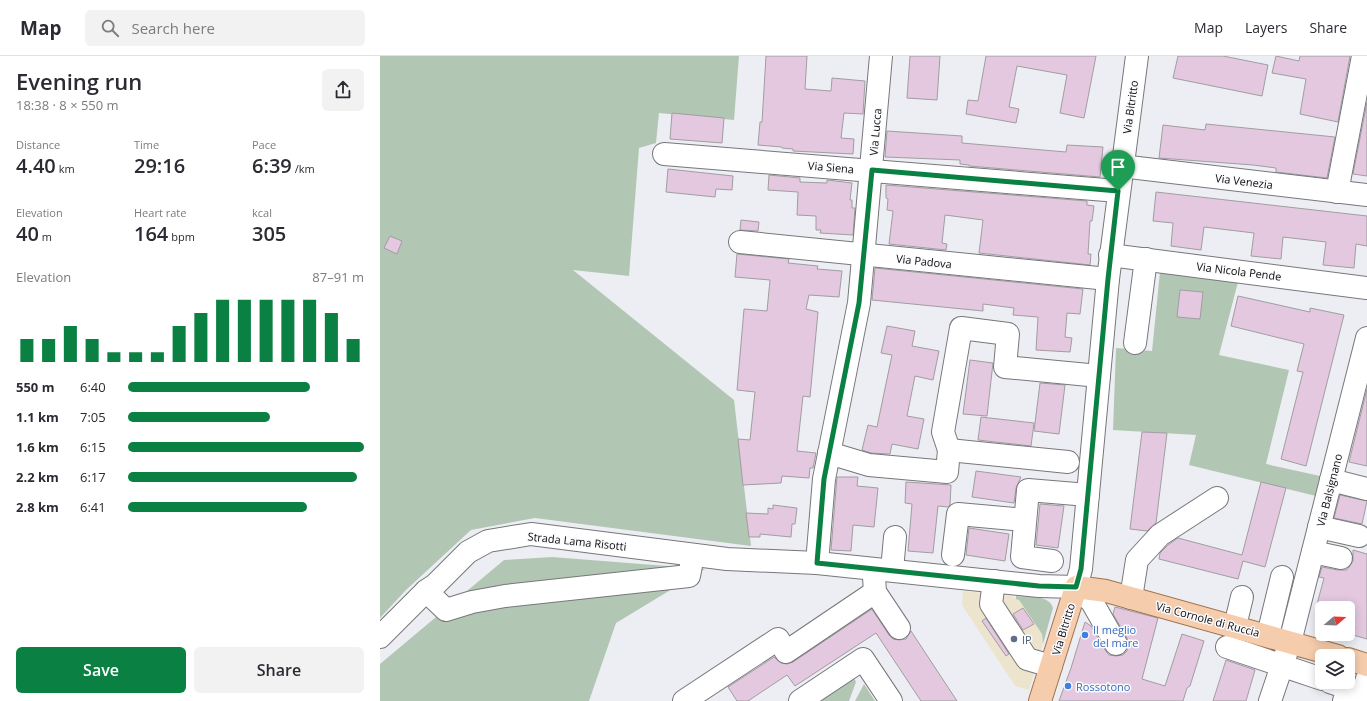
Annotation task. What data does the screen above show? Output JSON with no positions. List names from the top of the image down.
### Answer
{
  "streets": {
    "main road": ["Via Bitritto", "Via Cornole di Ruccia"],
    "street": [
      "Via Lucca",
      "Via Siena",
      "Via Venezia",
      "Via Padova",
      "Via Nicola Pende",
      "Via Balsignano",
      "Strada Lama Risotti"
    ]
  },
  "crossings": [
    ["Via Bitritto", "Via Siena"],
    ["Via Bitritto", "Via Venezia"],
    ["Via Bitritto", "Via Padova"],
    ["Via Bitritto", "Via Nicola Pende"],
    ["Via Bitritto", "Strada Lama Risotti"],
    ["Via Bitritto", "Via Cornole di Ruccia"],
    ["Via Lucca", "Via Siena"],
    ["Via Lucca", "Via Padova"],
    ["Via Lucca", "Strada Lama Risotti"],
    ["Via Balsignano", "Via Cornole di Ruccia"],
    ["Strada Lama Risotti", "Via Cornole di Ruccia"]
  ],
  "places": ["Il meglio del mare", "IP", "Rossotono"],
  "north": "right",
  "page": {
    "header": "Map",
    "search": "Search here",
    "nav": ["Map", "Layers", "Share"],
    "heading": ["Evening run", "18:38 · 8 × 550 m"],
    "stats": [
      ["Distance", "4.40 km"],
      ["Time", "29:16"],
      ["Pace", "6:39 /km"],
      ["Elevation", "40 m"],
      ["Heart rate", "164 bpm"],
      ["kcal", "305"]
    ],
    "chart": ["Elevation", "87–91 m"],
    "list": [
      {
        "name": "550 m",
        "note": "6:40"
      },
      {
        "name": "1.1 km",
        "note": "7:05"
      },
      {
        "name": "1.6 km",
        "note": "6:15"
      },
      {
        "name": "2.2 km",
        "note": "6:17"
      },
      {
        "name": "2.8 km",
        "note": "6:41"
      }
    ],
    "buttons": ["Save", "Share"]
  }
}
